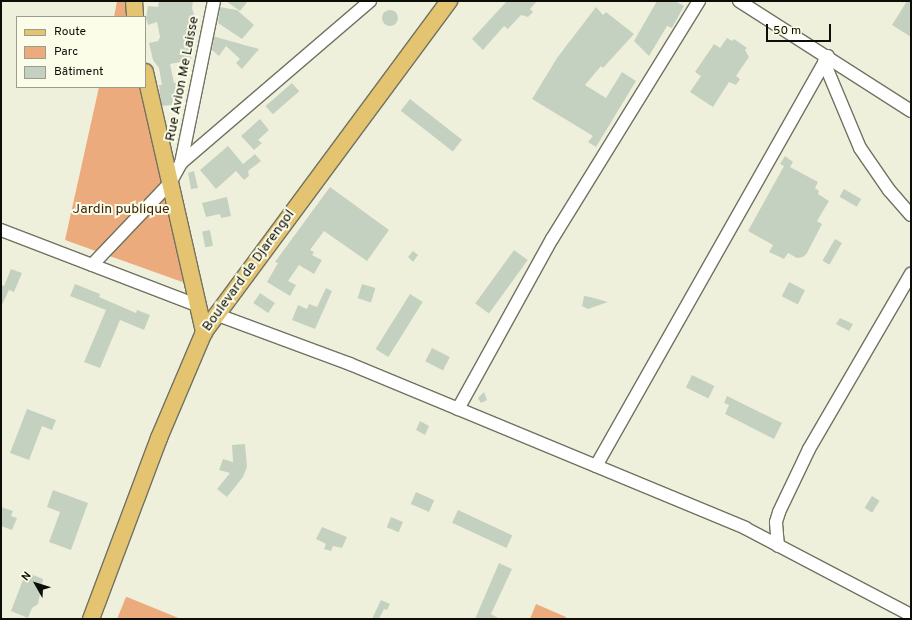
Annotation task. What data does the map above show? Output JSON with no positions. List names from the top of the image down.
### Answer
{
  "streets": {
    "main road": ["Boulevard de Djarengol"],
    "street": ["Rue Avion Me Laisse"]
  },
  "parks": ["Jardin publique"],
  "legend": ["Route", "Parc", "Bâtiment"],
  "scale_bar": "50 m",
  "north": "top left"
}
